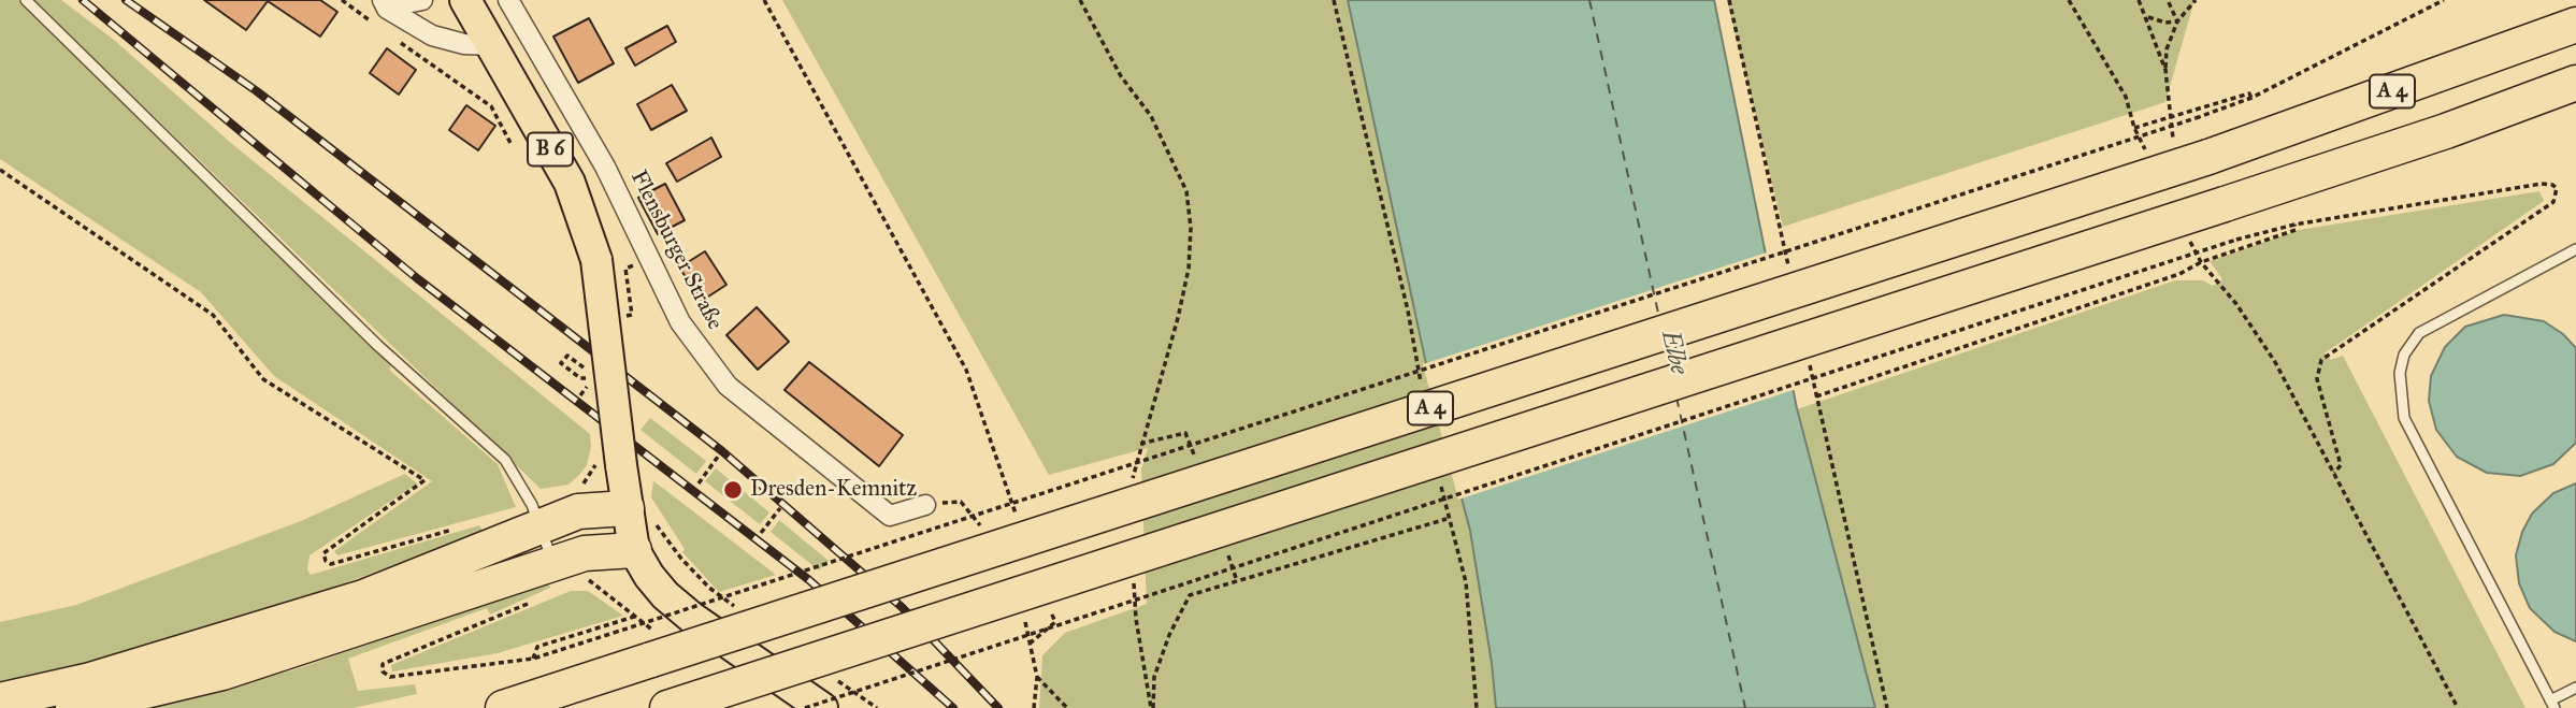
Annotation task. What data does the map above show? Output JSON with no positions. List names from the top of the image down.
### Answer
{
  "streets": {
    "highway": ["A 4"],
    "main road": ["B 6"],
    "street": ["Flensburger Straße"]
  },
  "water": ["Elbe"],
  "places": ["Dresden-Kemnitz"]
}
